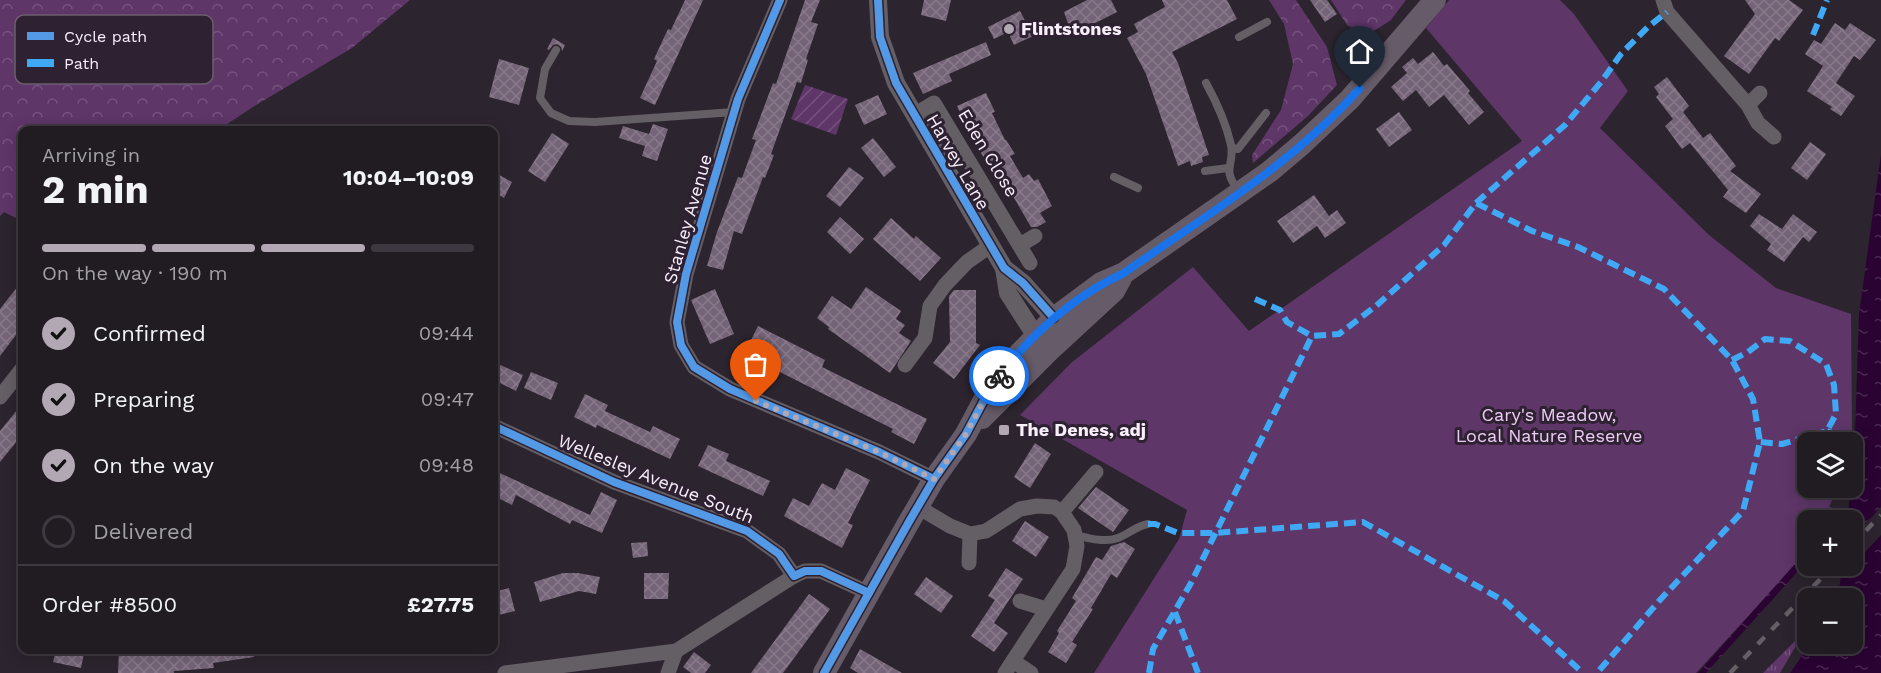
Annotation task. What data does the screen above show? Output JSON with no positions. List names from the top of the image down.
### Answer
{
  "streets": {
    "street": [
      "Eden Close",
      "Harvey Lane",
      "Stanley Avenue",
      "Wellesley Avenue South"
    ]
  },
  "crossings": [
    ["Eden Close", "Harvey Lane"]
  ],
  "parks": ["Cary's Meadow, Local Nature Reserve"],
  "places": {
    "other": ["Flintstones"],
    "transit": ["The Denes, adj"]
  },
  "legend": ["Cycle path", "Path"],
  "page": {
    "heading": ["2 min", "Arriving in", "10:04–10:09"],
    "panel": ["Order #8500", "£27.75"],
    "bar": "On the way · 190 m",
    "list": [
      ["Confirmed", "09:44"],
      ["Preparing", "09:47"],
      ["On the way", "09:48"],
      "Delivered"
    ],
    "map_buttons": ["+", "−"]
  }
}
